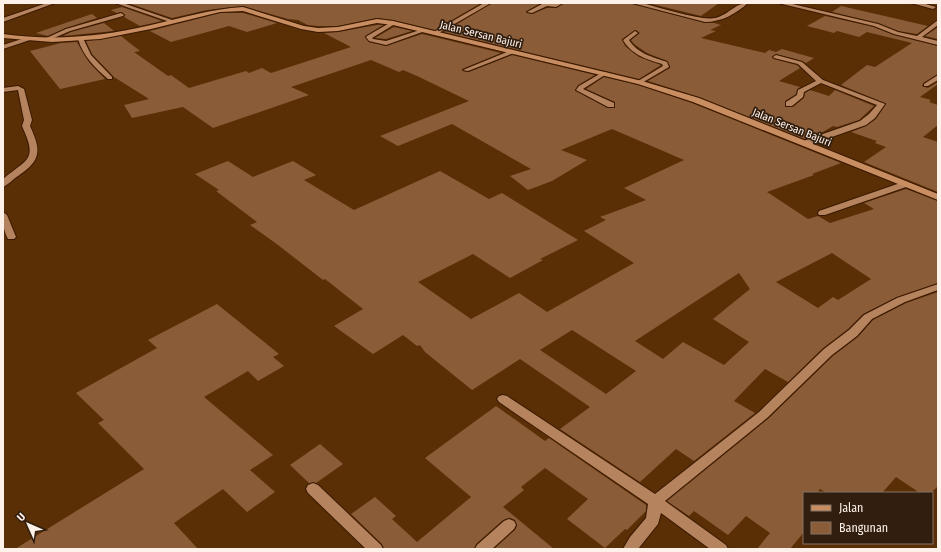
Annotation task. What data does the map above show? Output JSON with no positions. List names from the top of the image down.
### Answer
{
  "streets": {
    "main road": ["Jalan Sersan Bajuri"]
  },
  "legend": ["Jalan", "Bangunan"],
  "north": "top left"
}
